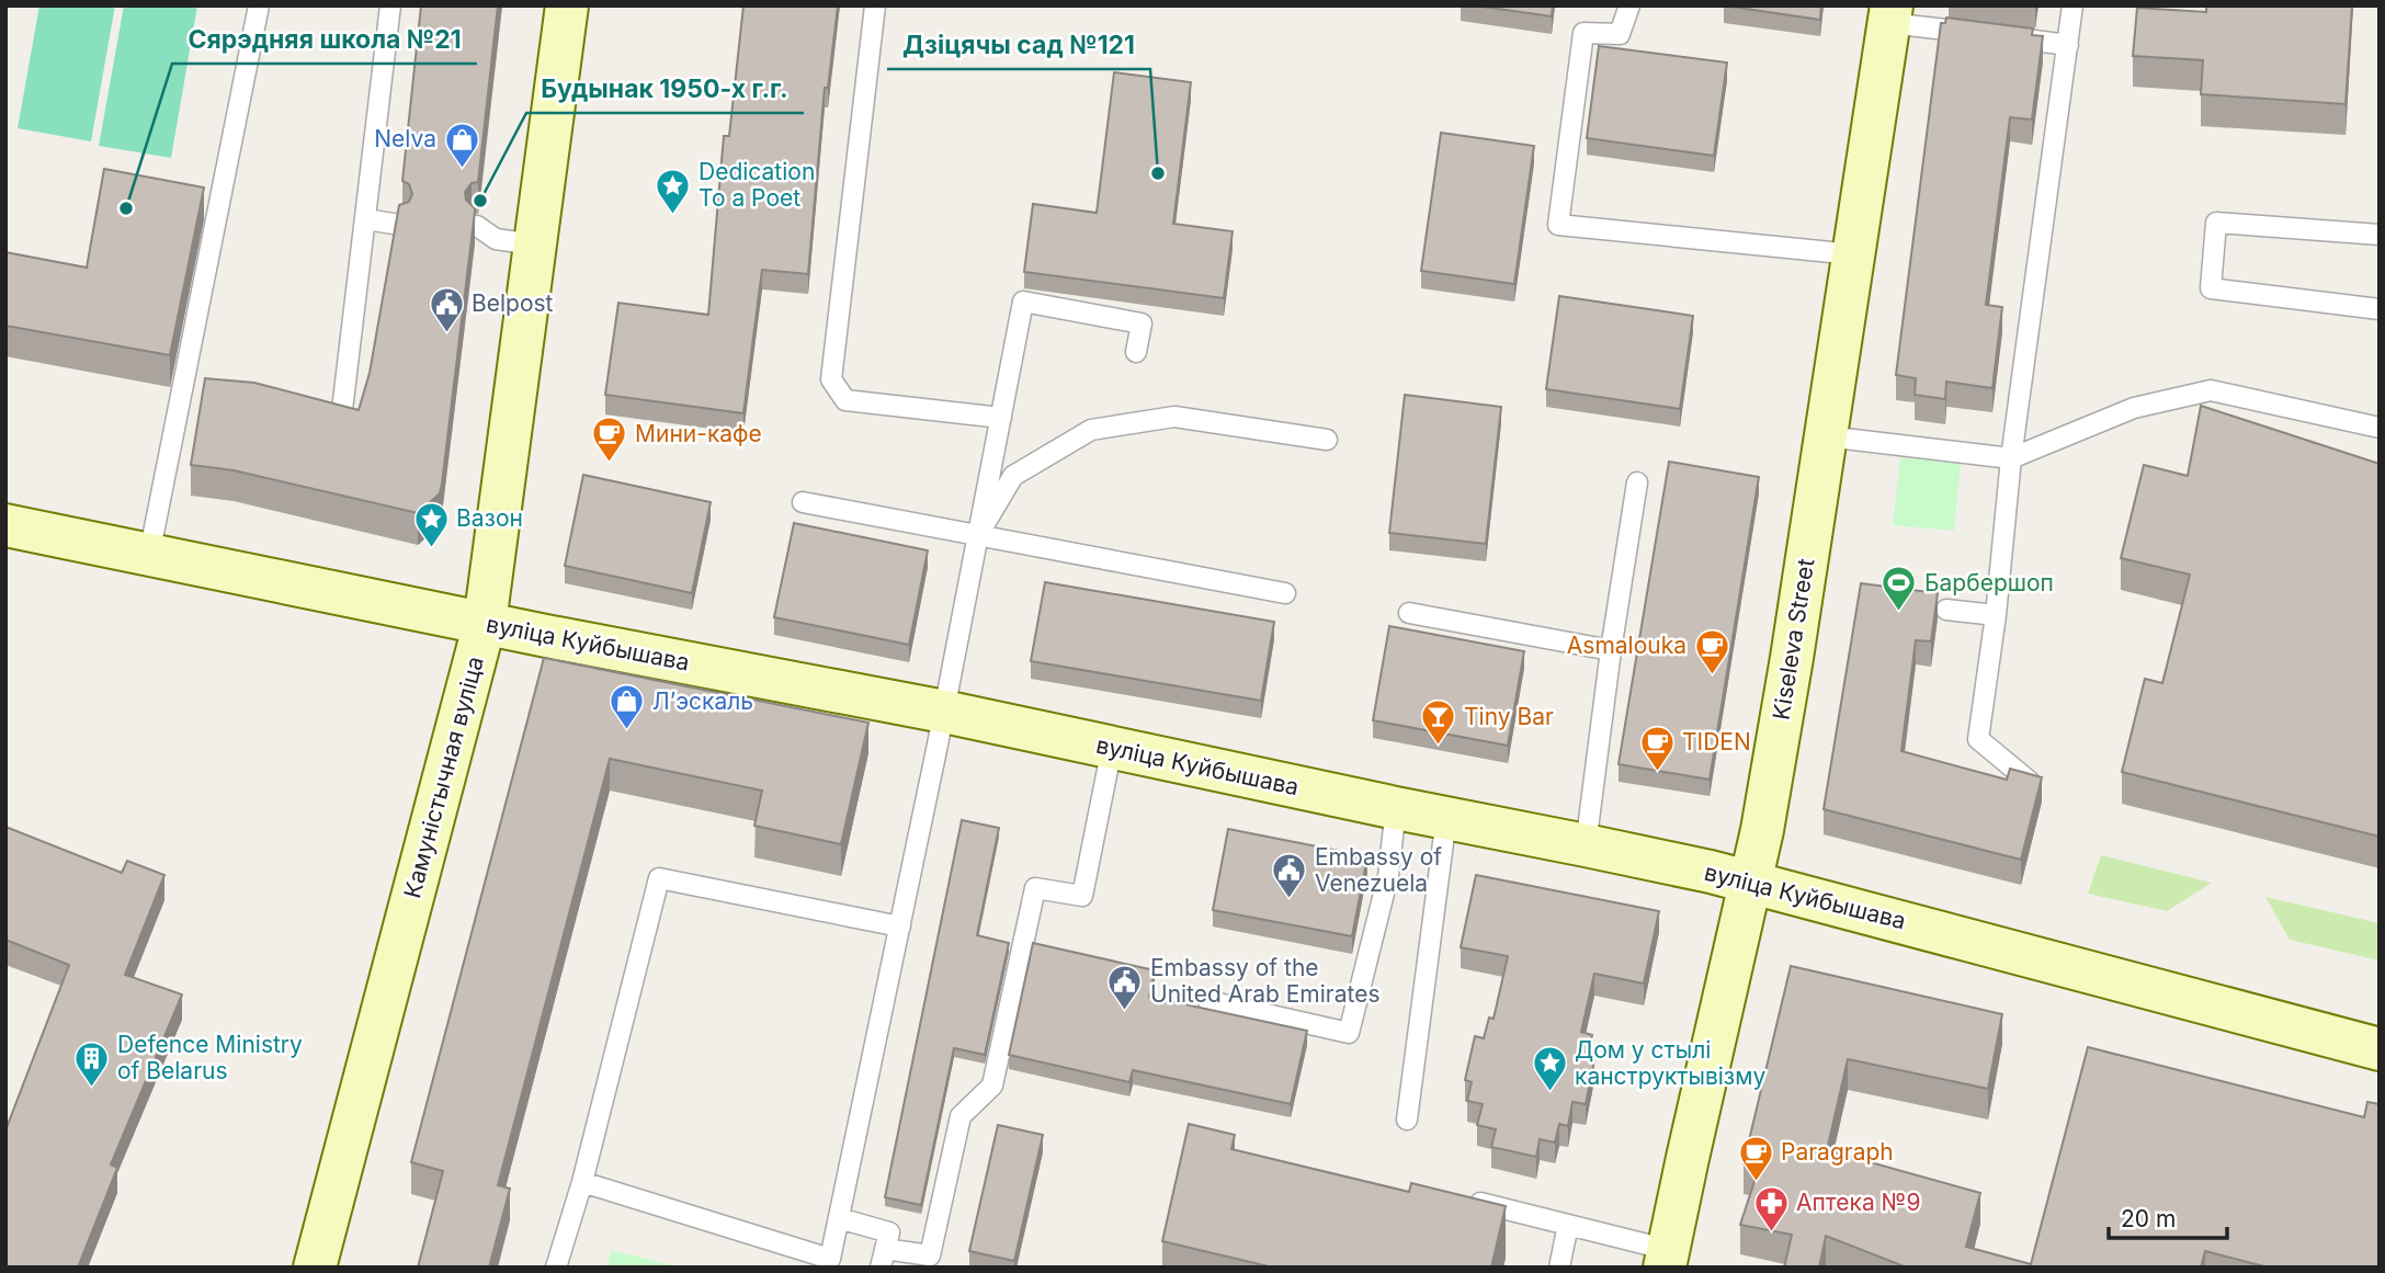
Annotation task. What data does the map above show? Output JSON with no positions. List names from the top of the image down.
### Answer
{
  "streets": {
    "street": ["Kiseleva Street", "вуліца Куйбышава", "Камуністычная вуліца"]
  },
  "crossings": [
    ["Kiseleva Street", "вуліца Куйбышава"],
    ["вуліца Куйбышава", "Камуністычная вуліца"]
  ],
  "places": {
    "shop": ["Nelva", "Лʼэскаль"],
    "other": ["Дзіцячы сад №121", "Будынак 1950-х г.г.", "Сярэдняя школа №21"],
    "place": ["Dedication To a Poet", "Вазон", "Дом у стылі канструктывізму"],
    "public building": ["Belpost", "Embassy of Venezuela", "Embassy of the United Arab Emirates"],
    "cafe": [
      "Мини-кафе",
      "Asmalouka",
      "TIDEN",
      "Paragraph"
    ],
    "sports": ["Барбершоп"],
    "bar": ["Tiny Bar"],
    "building": ["Defence Ministry of Belarus"],
    "pharmacy": ["Аптека №9"]
  },
  "scale_bar": "20 m"
}
